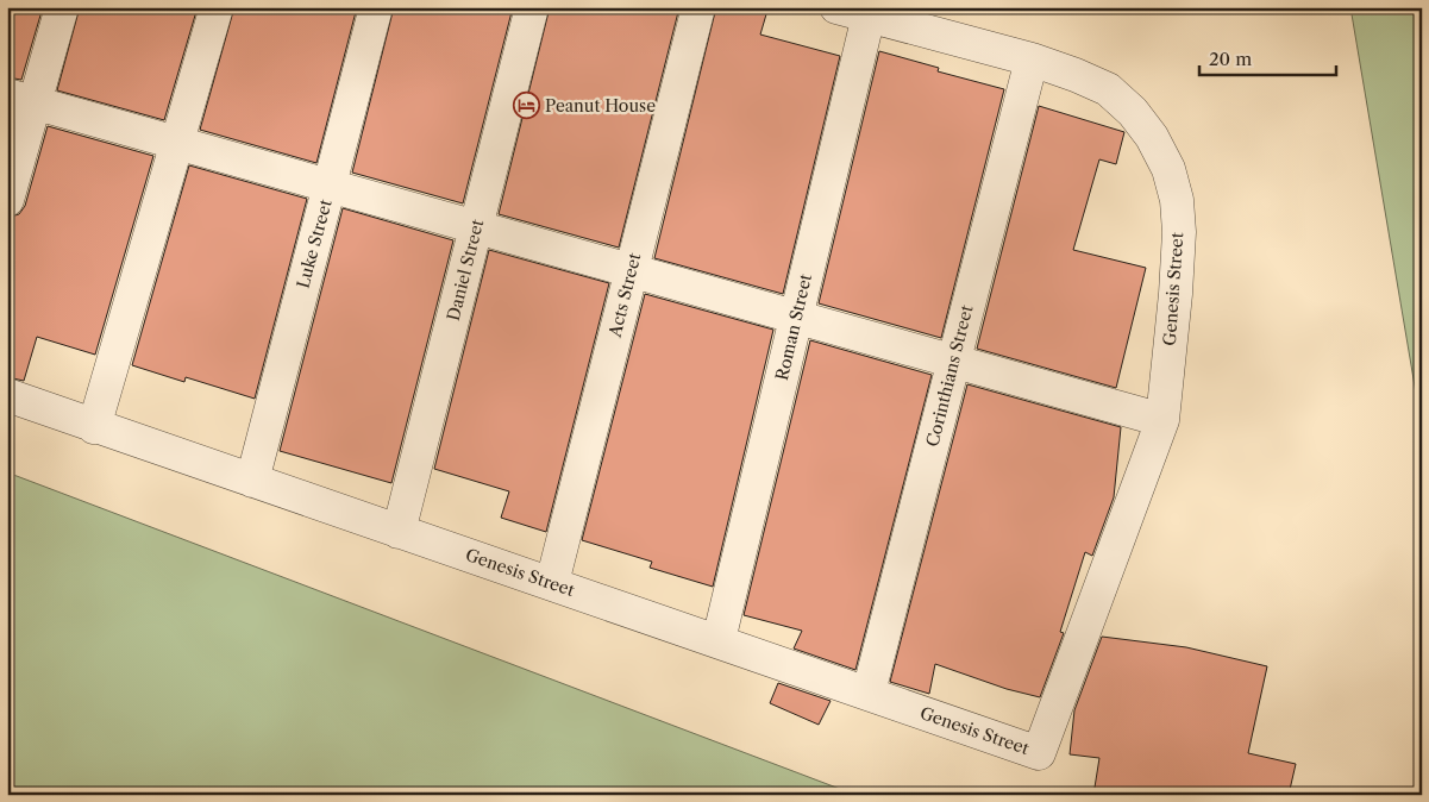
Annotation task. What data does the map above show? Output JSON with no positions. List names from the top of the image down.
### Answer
{
  "streets": {
    "street": [
      "Luke Street",
      "Daniel Street",
      "Genesis Street",
      "Acts Street",
      "Roman Street",
      "Corinthians Street"
    ]
  },
  "crossings": [
    ["Luke Street", "Genesis Street"],
    ["Daniel Street", "Genesis Street"],
    ["Genesis Street", "Acts Street"],
    ["Genesis Street", "Roman Street"],
    ["Genesis Street", "Corinthians Street"]
  ],
  "places": {
    "hotel": ["Peanut House"]
  },
  "scale_bar": "20 m"
}
